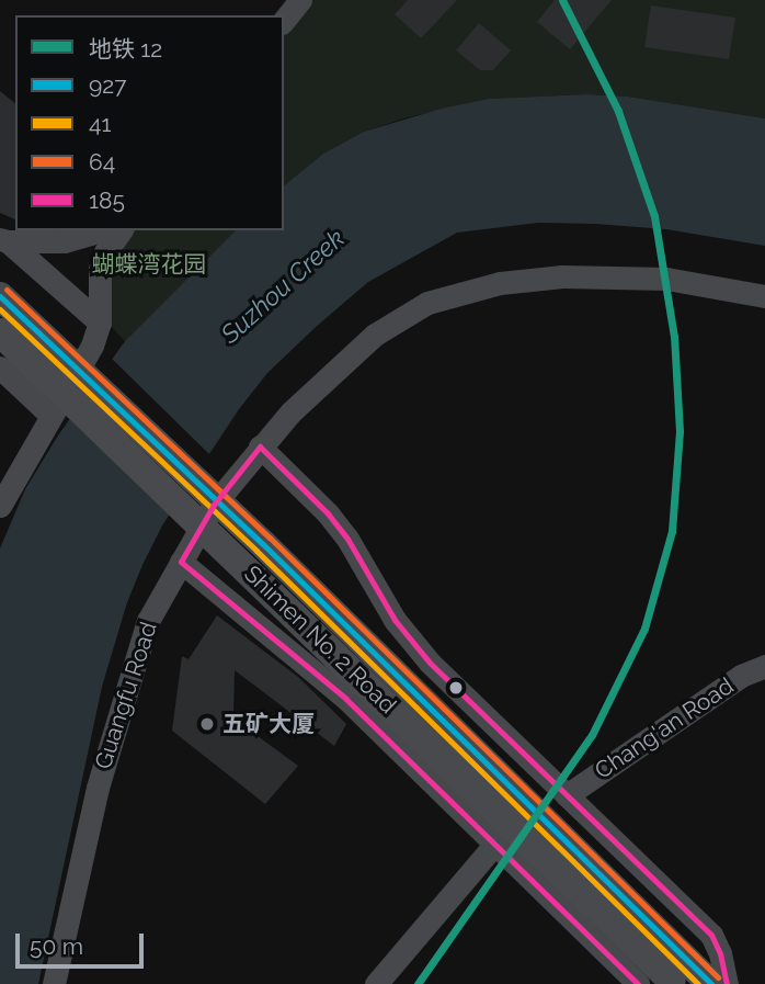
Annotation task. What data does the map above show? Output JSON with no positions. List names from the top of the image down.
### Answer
{
  "streets": {
    "main road": ["Shimen No. 2 Road"],
    "street": ["Guangfu Road", "Chang'an Road"]
  },
  "water": ["Suzhou Creek"],
  "parks": ["蝴蝶湾花园"],
  "places": ["五矿大厦"],
  "lines": [
    "metro line 12",
    "transit line 64",
    "transit line 927",
    "transit line 41",
    "transit line 185"
  ],
  "legend": [
    "地铁 12",
    "927",
    "41",
    "64",
    "185"
  ],
  "scale_bar": "50 m"
}
